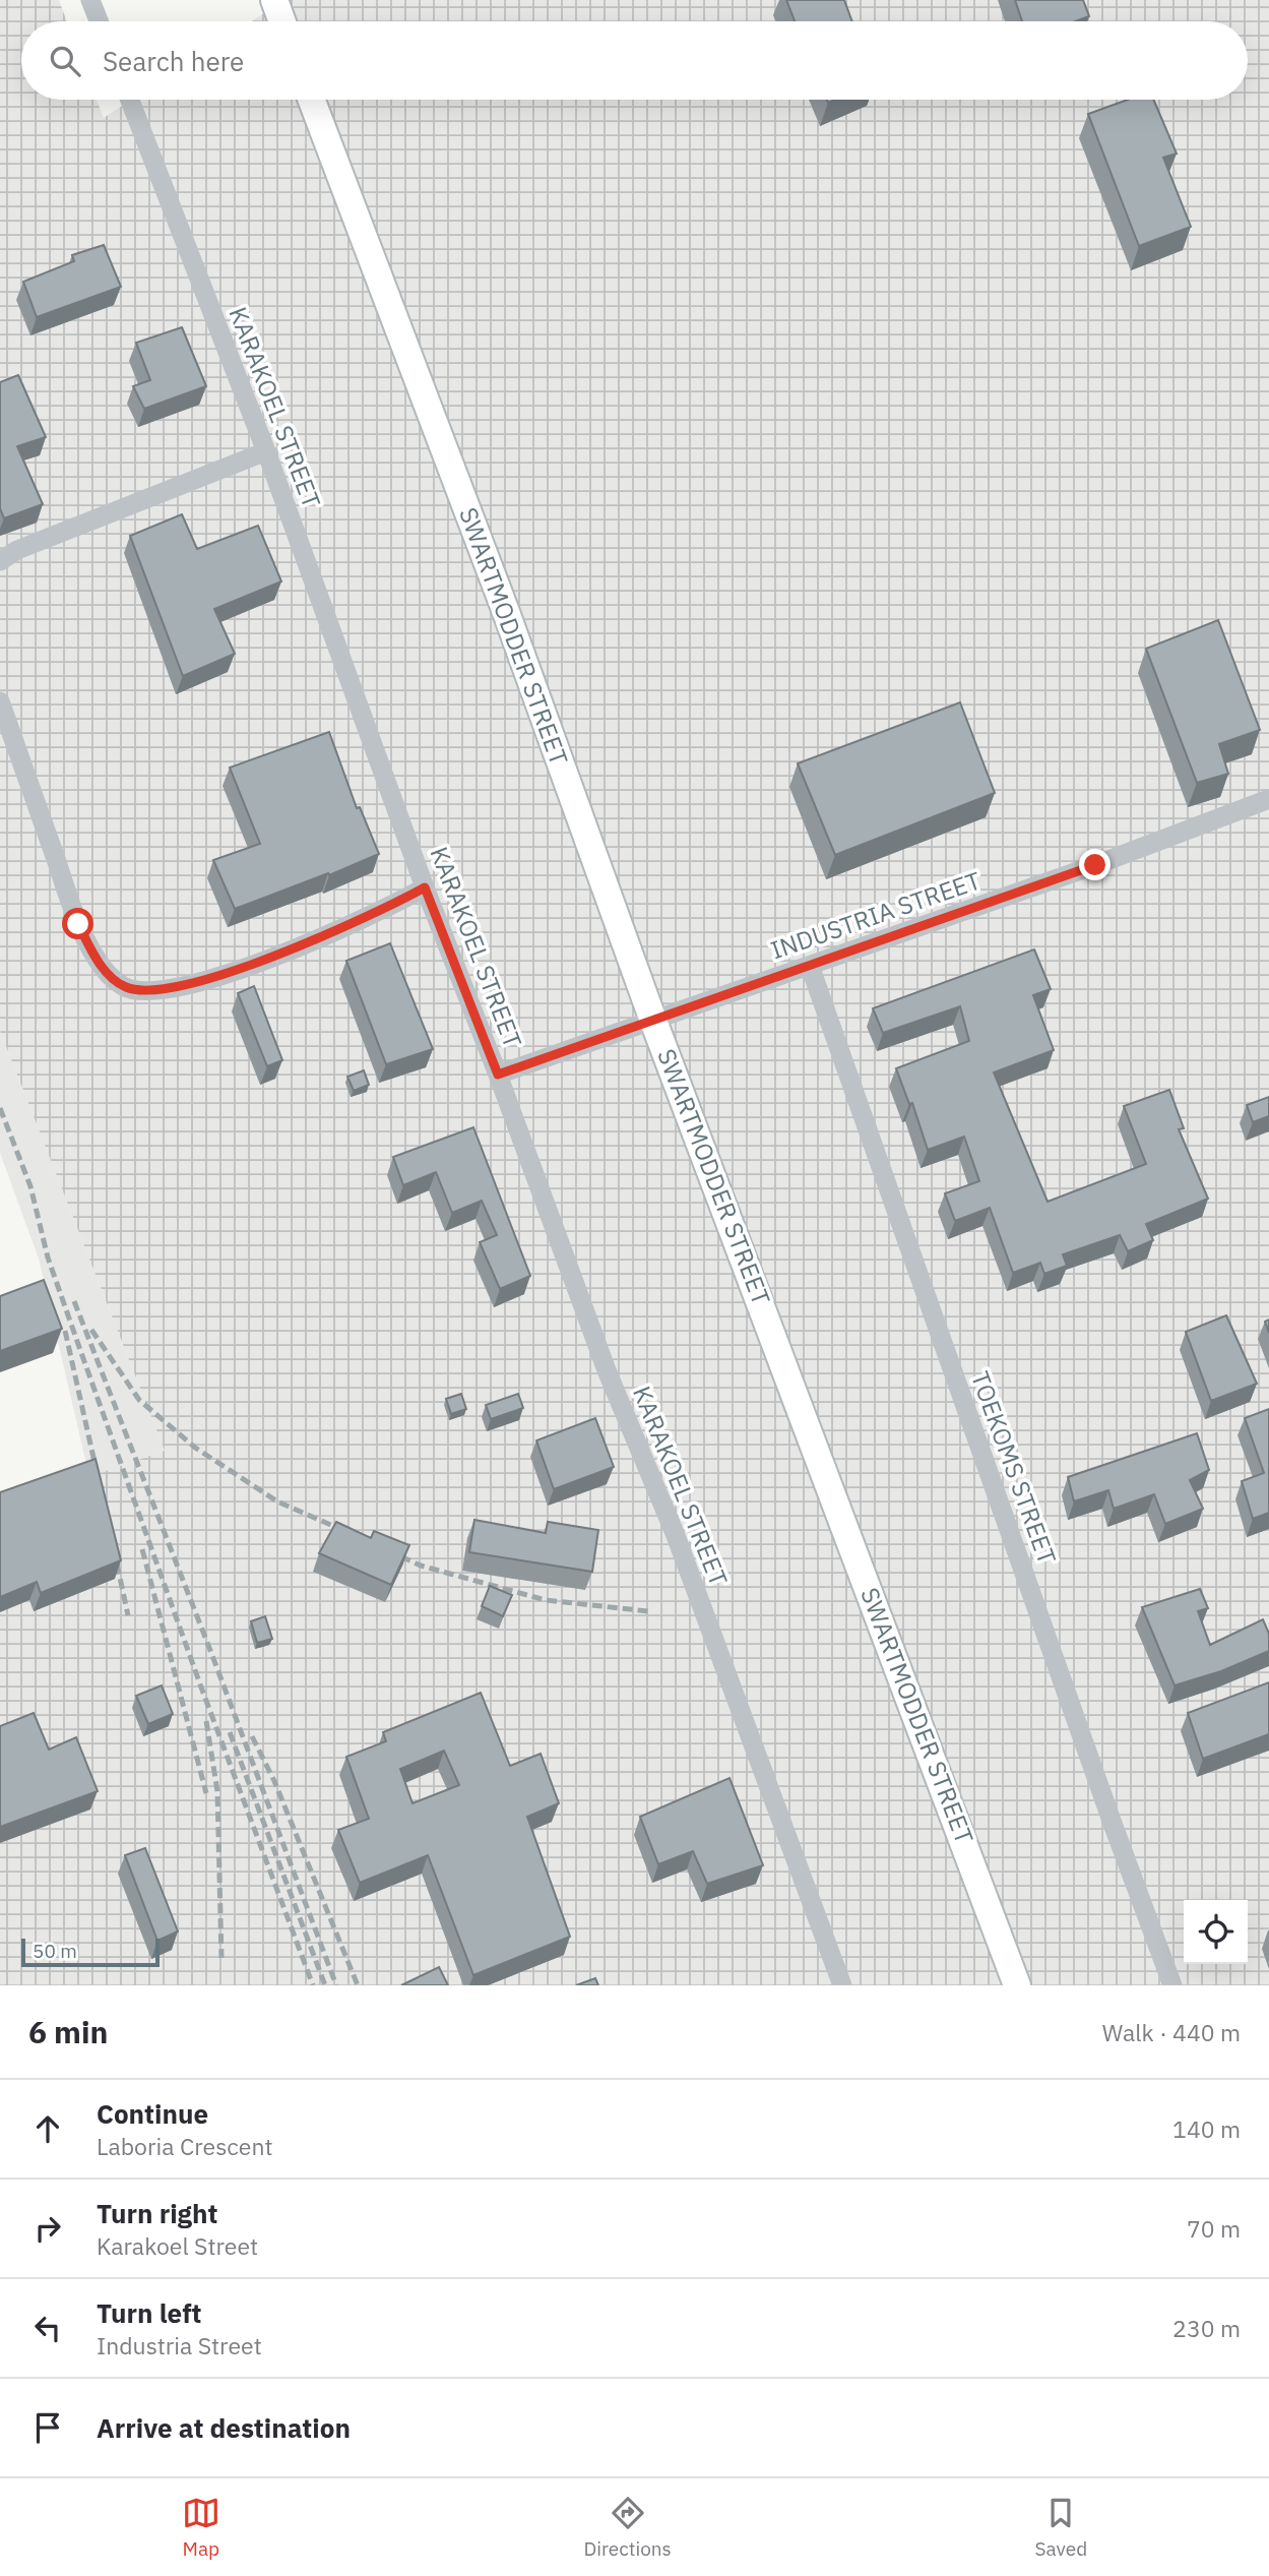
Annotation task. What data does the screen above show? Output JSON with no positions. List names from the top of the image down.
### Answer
{
  "streets": {
    "main road": ["SWARTMODDER STREET"],
    "street": ["KARAKOEL STREET", "INDUSTRIA STREET", "TOEKOMS STREET"]
  },
  "crossings": [
    ["KARAKOEL STREET", "INDUSTRIA STREET"],
    ["SWARTMODDER STREET", "INDUSTRIA STREET"],
    ["INDUSTRIA STREET", "TOEKOMS STREET"]
  ],
  "scale_bar": "50 m",
  "page": {
    "search": "Search here",
    "scale": "50 m",
    "heading": ["6 min", "Walk · 440 m"],
    "list": [
      ["Continue", "Laboria Crescent", "140 m"],
      ["Turn right", "Karakoel Street", "70 m"],
      ["Turn left", "Industria Street", "230 m"],
      "Arrive at destination"
    ],
    "nav": ["Map", "Directions", "Saved"]
  }
}
